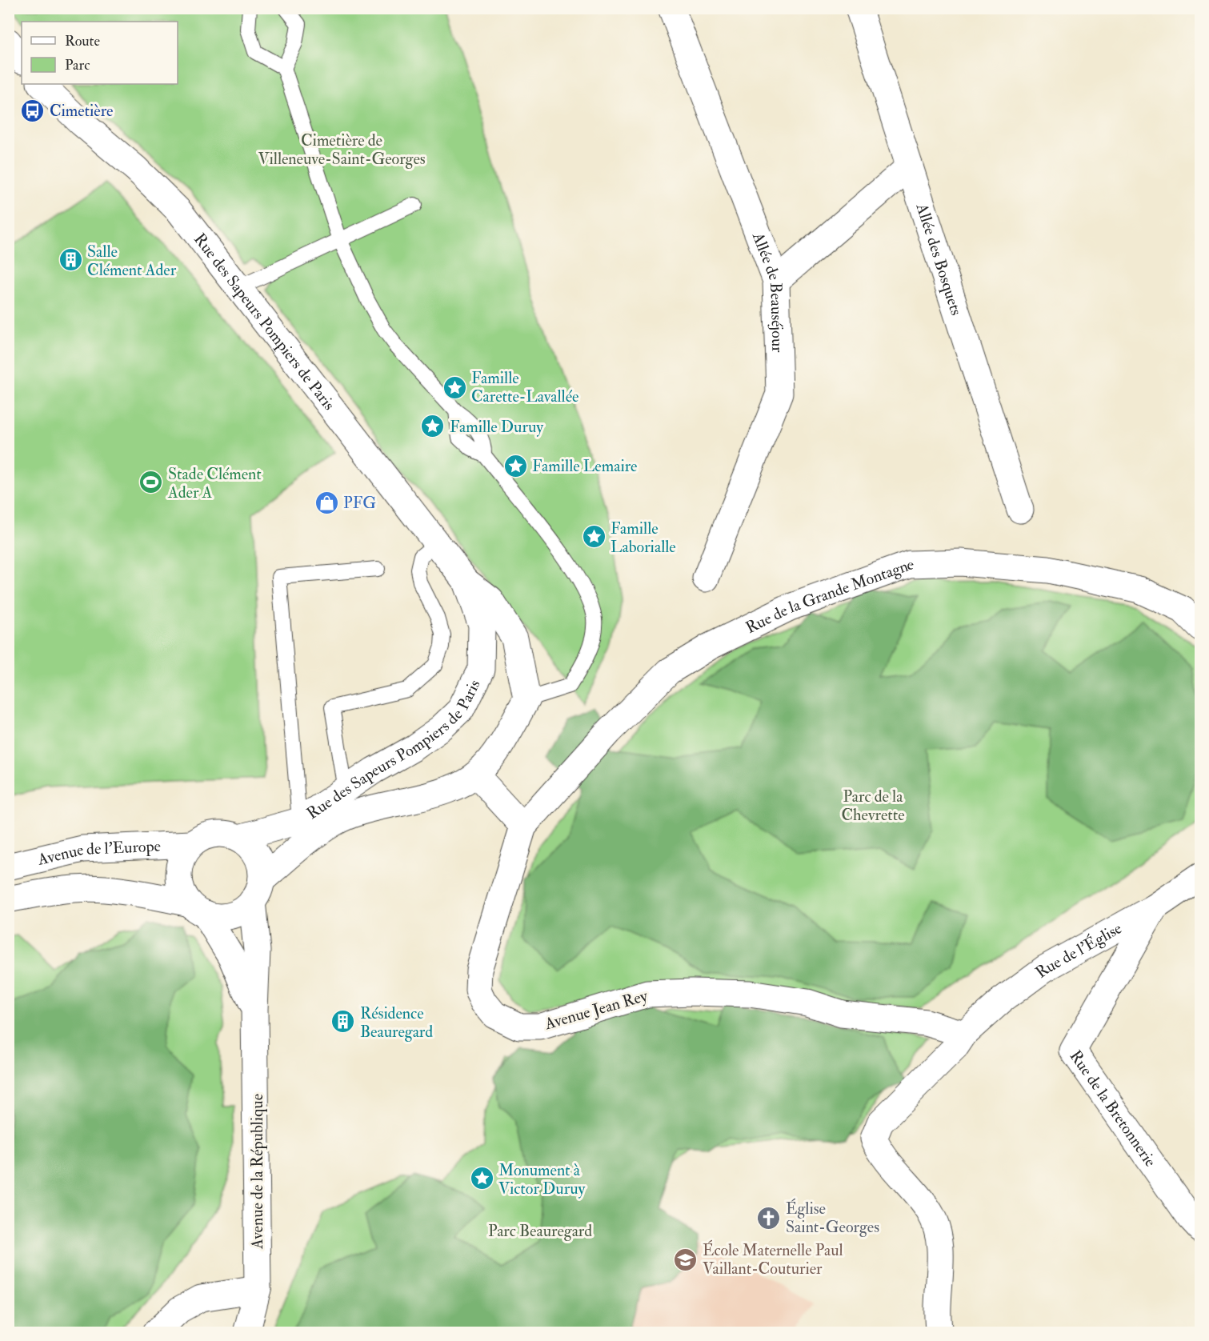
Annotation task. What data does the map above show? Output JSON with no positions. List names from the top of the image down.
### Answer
{
  "streets": {
    "street": [
      "Allée des Bosquets",
      "Allée de Beauséjour",
      "Rue des Sapeurs Pompiers de Paris",
      "Rue de la Grande Montagne",
      "Avenue de l'Europe",
      "Rue de l'Église",
      "Avenue Jean Rey",
      "Rue de la Bretonnerie",
      "Avenue de la République"
    ]
  },
  "crossings": [
    ["Rue des Sapeurs Pompiers de Paris", "Avenue de l'Europe"],
    ["Rue de la Grande Montagne", "Avenue Jean Rey"],
    ["Rue de l'Église", "Avenue Jean Rey"],
    ["Rue de l'Église", "Rue de la Bretonnerie"]
  ],
  "parks": ["Cimetière de Villeneuve-Saint-Georges", "Parc de la Chevrette", "Parc Beauregard"],
  "places": {
    "bus stop": ["Cimetière"],
    "building": ["Salle Clément Ader", "Résidence Beauregard"],
    "place": [
      "Famille Carette-Lavallée",
      "Famille Duruy",
      "Famille Lemaire",
      "Famille Laborialle",
      "Monument à Victor Duruy"
    ],
    "sports": ["Stade Clément Ader A"],
    "shop": ["PFG"],
    "church": ["Église Saint-Georges"],
    "school or university": ["École Maternelle Paul Vaillant-Couturier"]
  },
  "legend": ["Route", "Parc"]
}
